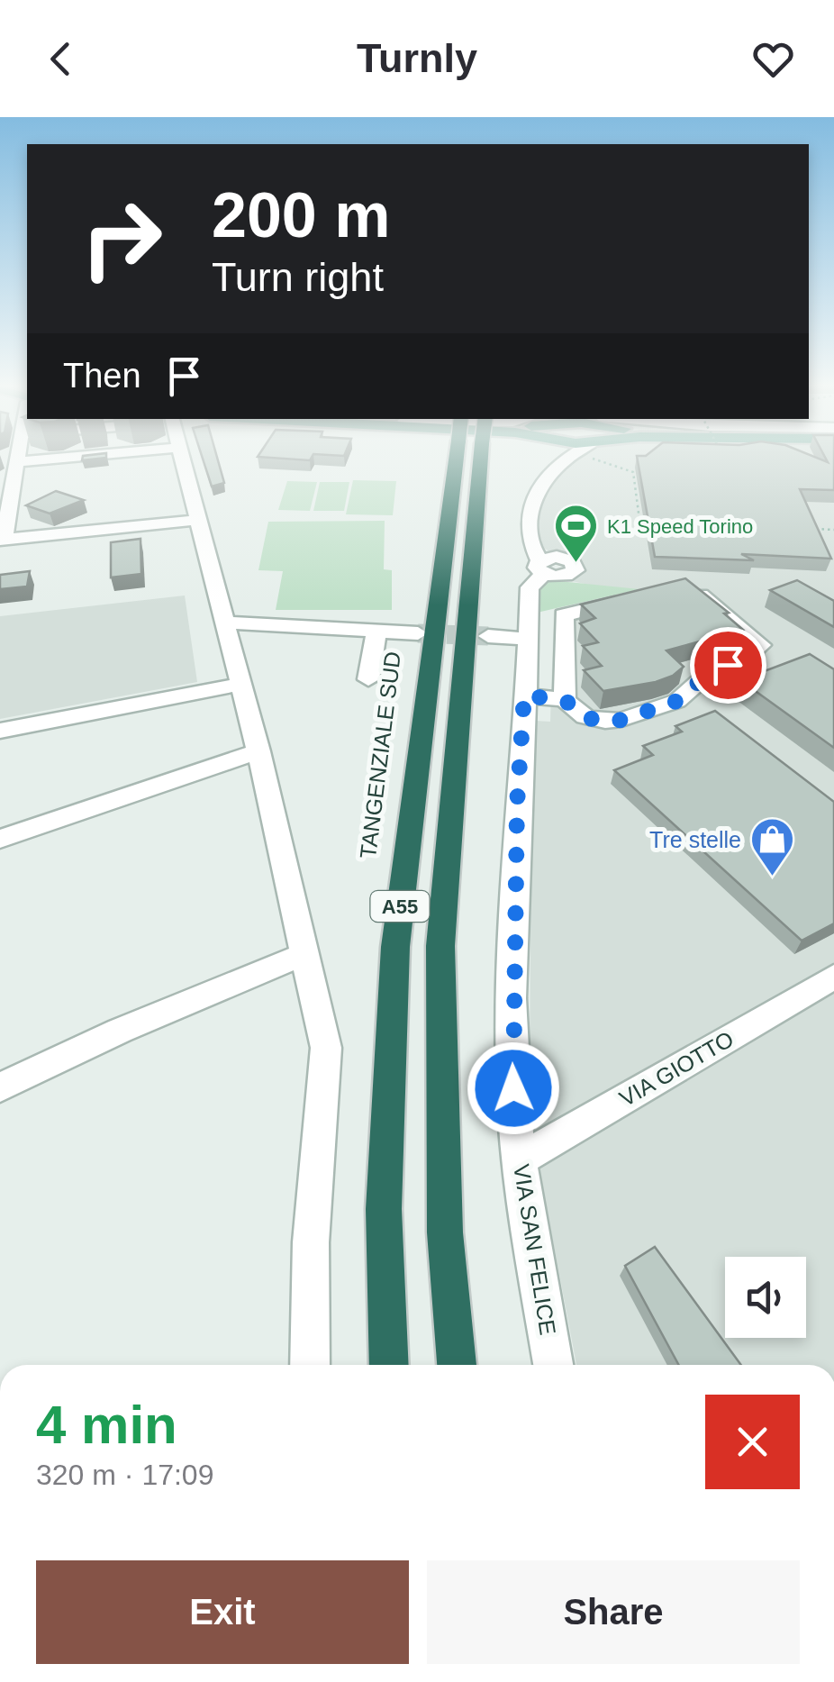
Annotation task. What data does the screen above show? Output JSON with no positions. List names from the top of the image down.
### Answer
{
  "streets": {
    "highway": ["TANGENZIALE SUD", "A55"],
    "street": ["VIA GIOTTO", "VIA SAN FELICE"]
  },
  "crossings": [
    ["VIA GIOTTO", "VIA SAN FELICE"]
  ],
  "places": {
    "sports": ["K1 Speed Torino"],
    "shop": ["Tre stelle"]
  },
  "page": {
    "header": "Turnly",
    "turn": ["200 m", "Turn right"],
    "then": "Then",
    "heading": ["4 min", "320 m · 17:09"],
    "buttons": ["Exit", "Share"]
  }
}
